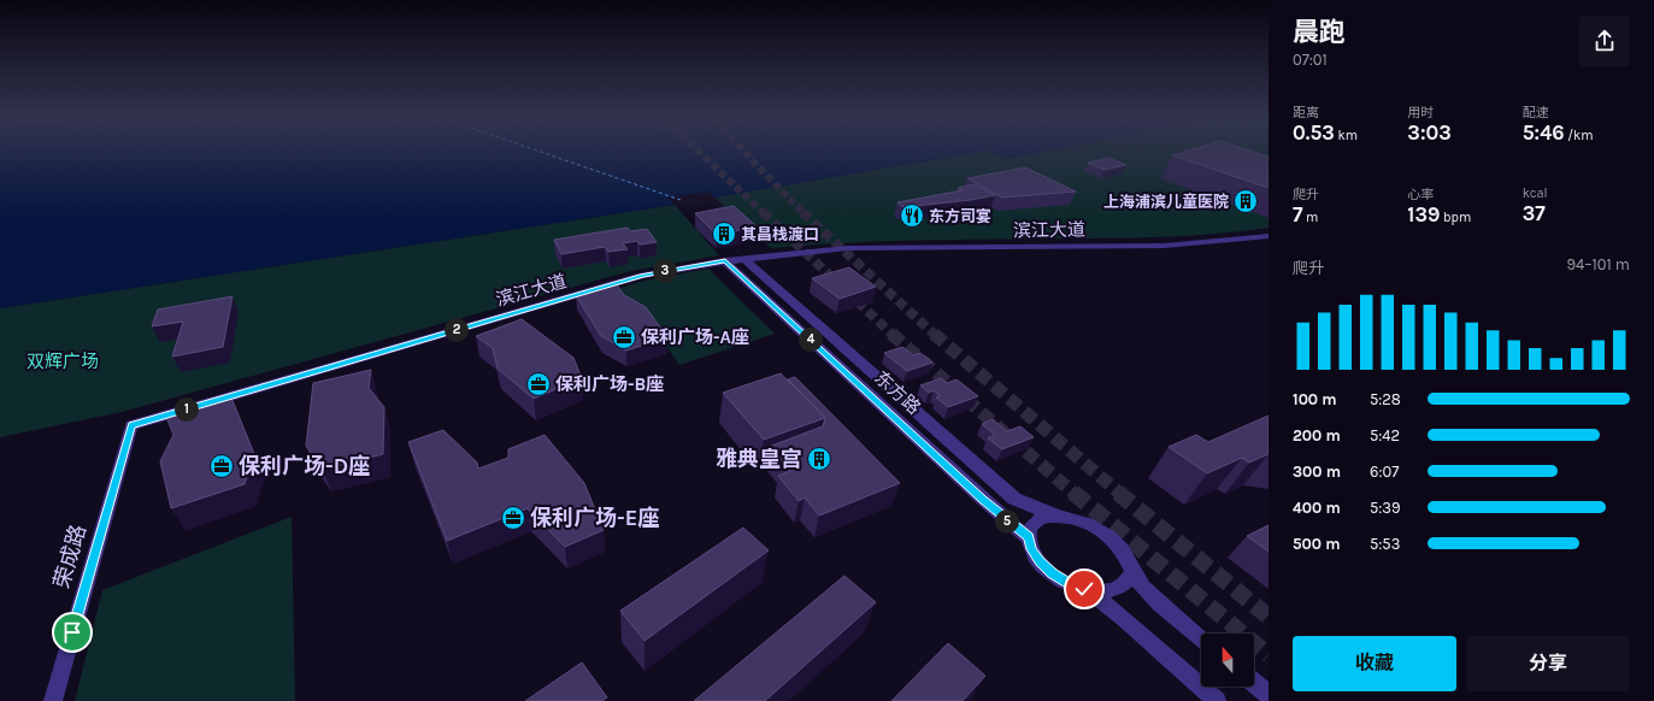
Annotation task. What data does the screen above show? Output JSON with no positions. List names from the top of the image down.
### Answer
{
  "streets": {
    "street": ["滨江大道", "东方路", "荣成路"]
  },
  "crossings": [
    ["滨江大道", "东方路"],
    ["滨江大道", "荣成路"]
  ],
  "parks": ["双辉广场"],
  "places": {
    "building": ["上海浦滨儿童医院", "其昌栈渡口", "雅典皇宫"],
    "restaurant": ["东方司宴"],
    "office": [
      "保利广场-A座",
      "保利广场-B座",
      "保利广场-D座",
      "保利广场-E座"
    ]
  },
  "north": "top",
  "page": {
    "heading": ["晨跑", "07:01"],
    "stats": [
      ["距离", "0.53 km"],
      ["用时", "3:03"],
      ["配速", "5:46 /km"],
      ["爬升", "7 m"],
      ["心率", "139 bpm"],
      ["kcal", "37"]
    ],
    "chart": ["爬升", "94–101 m"],
    "pins": [
      "3",
      "2",
      "4",
      "1",
      "5"
    ],
    "list": [
      {
        "name": "100 m",
        "note": "5:28"
      },
      {
        "name": "200 m",
        "note": "5:42"
      },
      {
        "name": "300 m",
        "note": "6:07"
      },
      {
        "name": "400 m",
        "note": "5:39"
      },
      {
        "name": "500 m",
        "note": "5:53"
      }
    ],
    "buttons": ["收藏", "分享"]
  }
}
